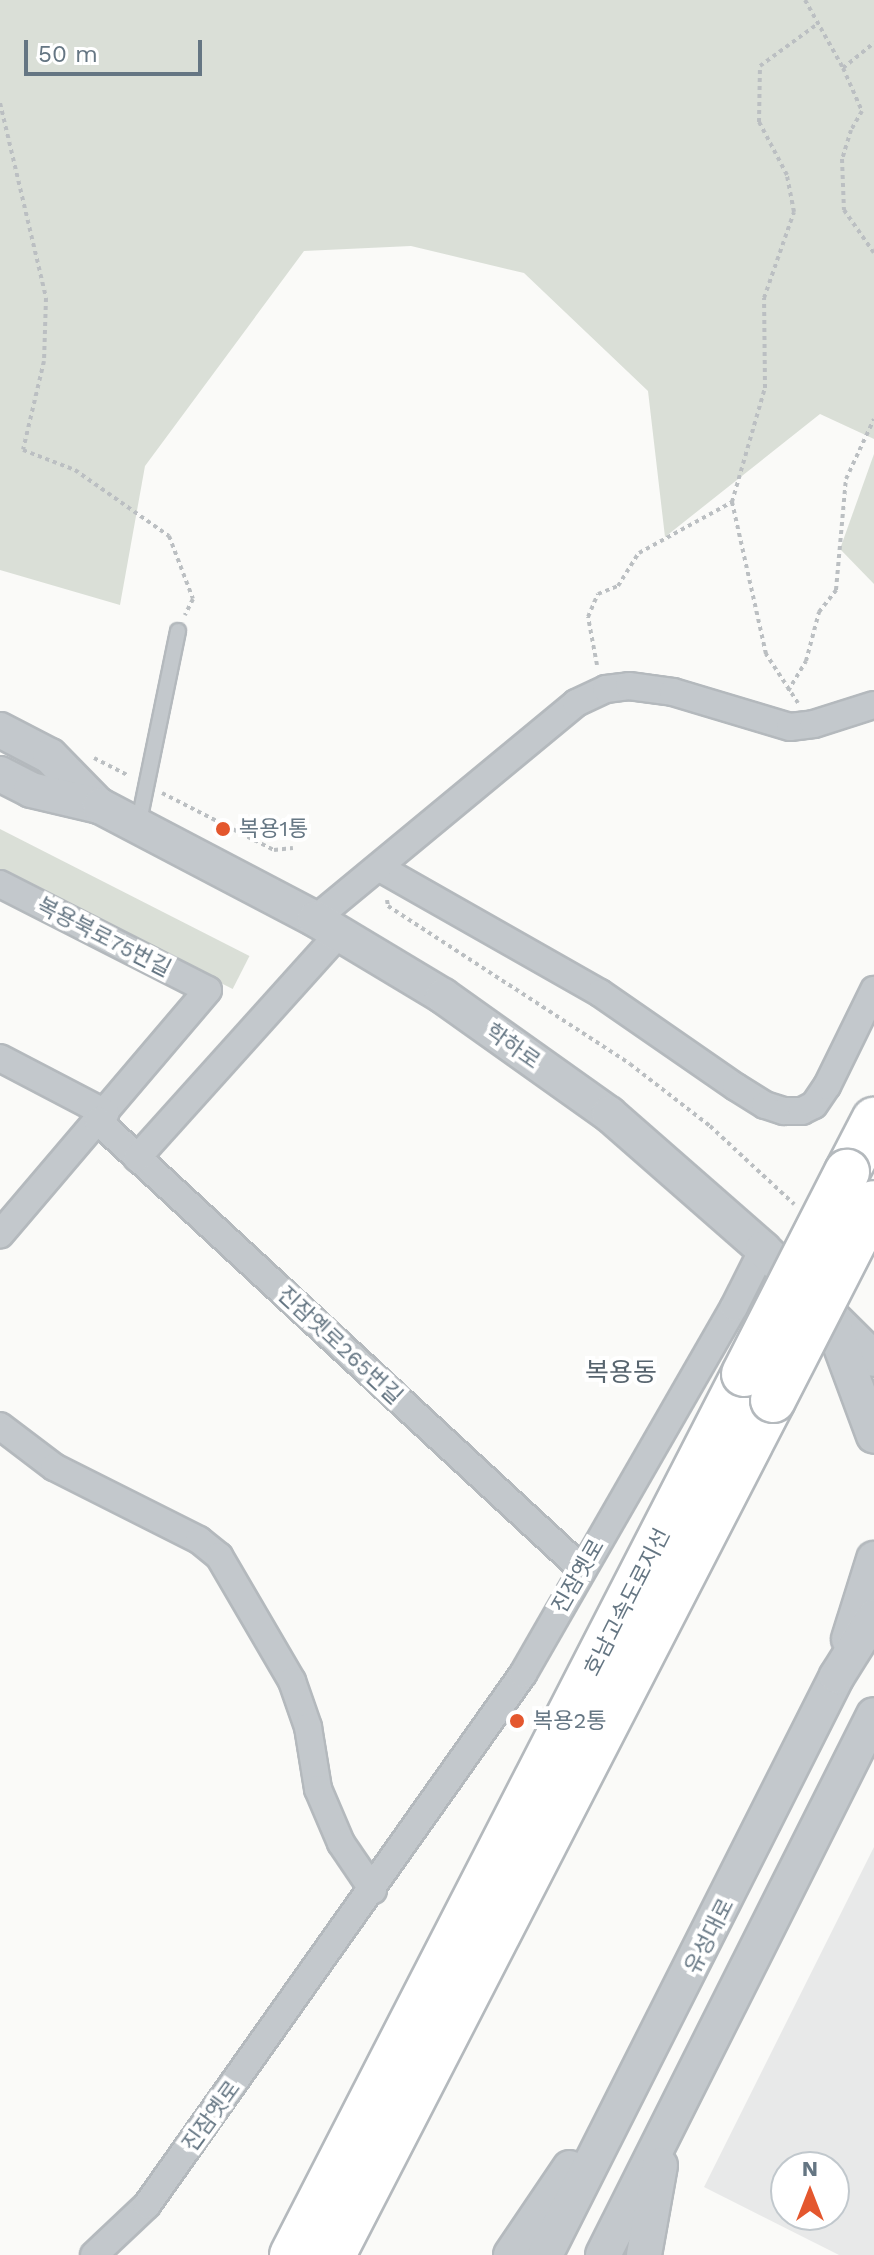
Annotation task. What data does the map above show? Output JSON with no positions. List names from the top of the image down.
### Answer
{
  "streets": {
    "highway": ["호남고속도로지선"],
    "street": [
      "복용북로75번길",
      "학하로",
      "진잠옛로265번길",
      "진잠옛로",
      "유성대로"
    ]
  },
  "crossings": [
    ["복용북로75번길", "진잠옛로265번길"],
    ["학하로", "진잠옛로"],
    ["진잠옛로265번길", "진잠옛로"]
  ],
  "districts": ["복용동"],
  "places": ["복용1통", "복용2통"],
  "scale_bar": "50 m",
  "north": "top"
}
